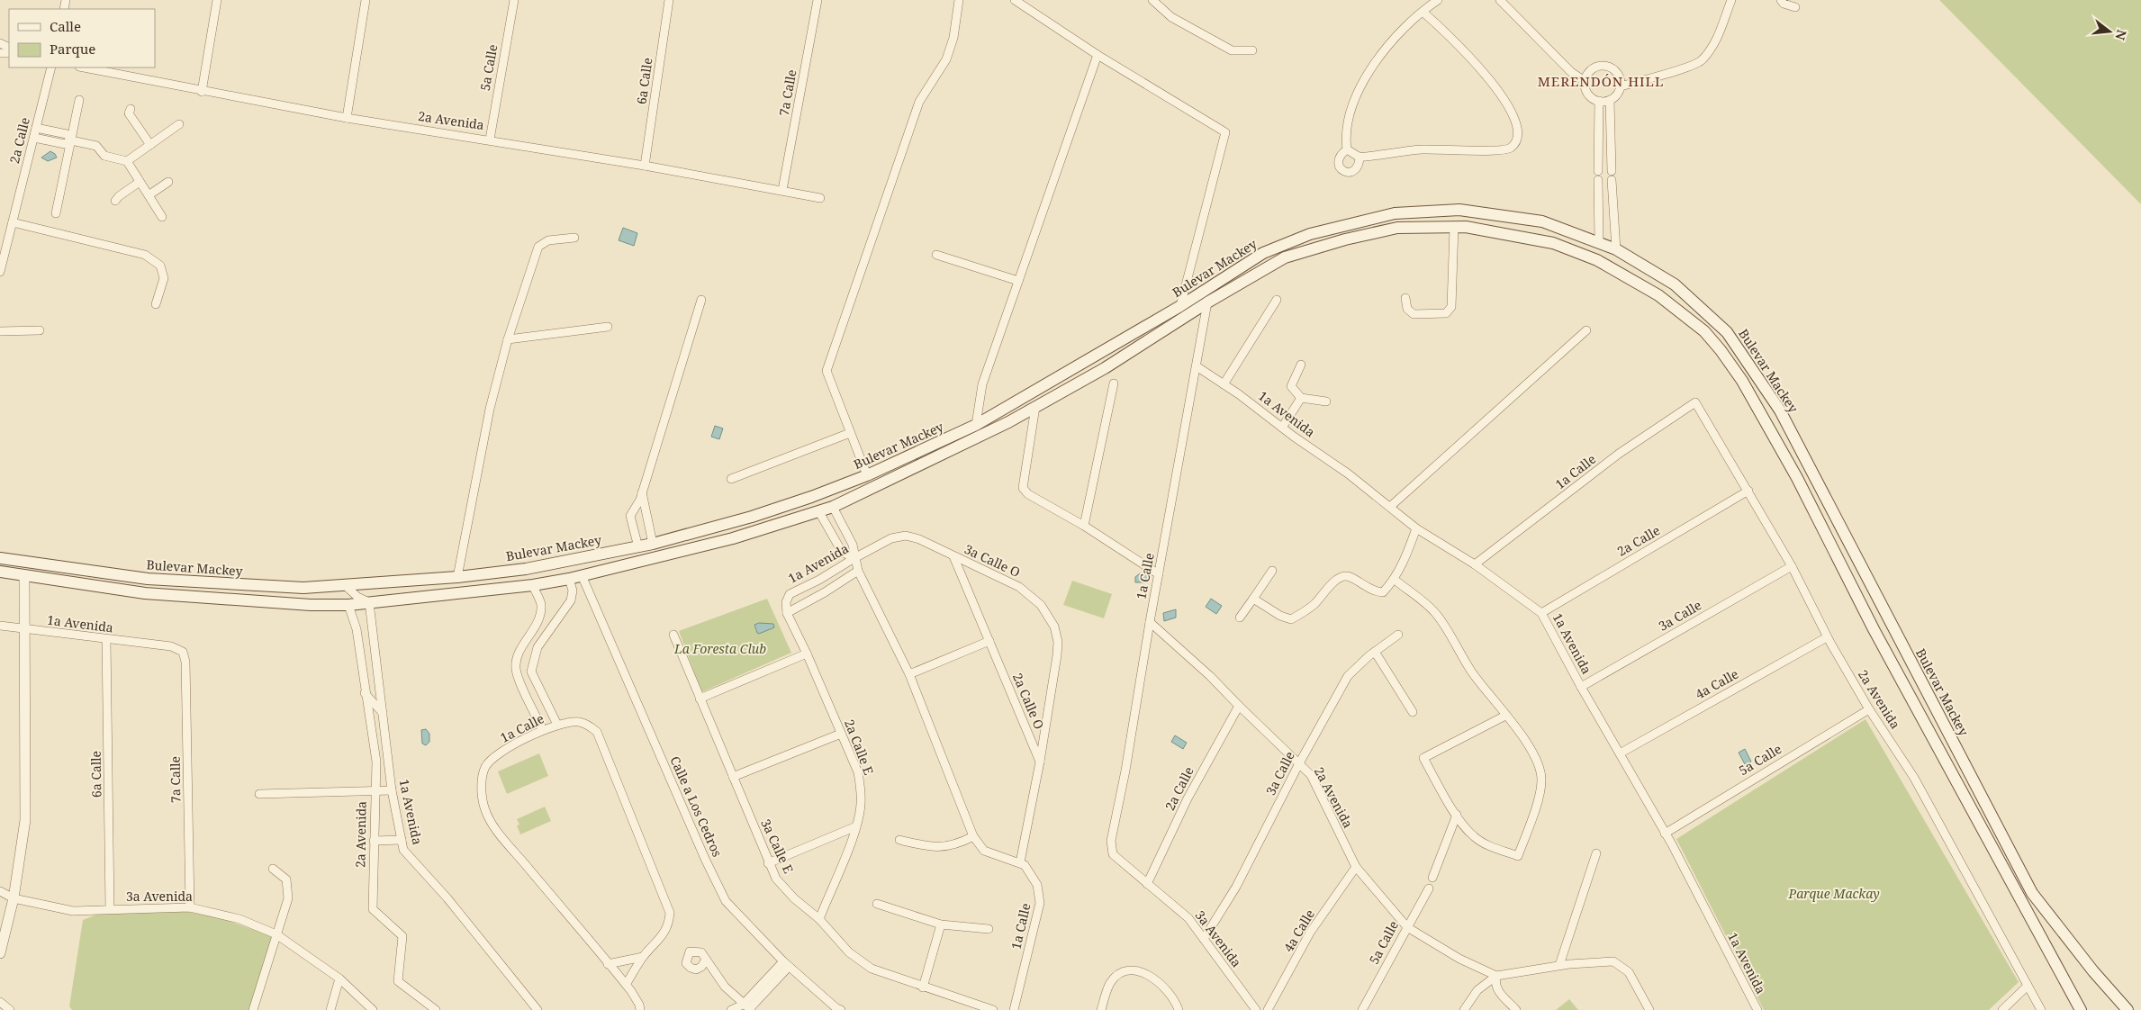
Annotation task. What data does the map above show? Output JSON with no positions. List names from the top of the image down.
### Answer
{
  "streets": {
    "main road": ["Bulevar Mackey"],
    "street": [
      "5a Calle",
      "6a Calle",
      "7a Calle",
      "2a Avenida",
      "2a Calle",
      "1a Avenida",
      "1a Calle",
      "3a Calle O",
      "3a Calle",
      "4a Calle",
      "2a Calle O",
      "2a Calle E",
      "Calle a Los Cedros",
      "3a Calle E",
      "3a Avenida"
    ]
  },
  "crossings": [
    ["5a Calle", "2a Avenida"],
    ["5a Calle", "1a Avenida"],
    ["6a Calle", "2a Avenida"],
    ["6a Calle", "1a Avenida"],
    ["6a Calle", "3a Avenida"],
    ["7a Calle", "2a Avenida"],
    ["7a Calle", "1a Avenida"],
    ["7a Calle", "3a Avenida"],
    ["2a Avenida", "2a Calle"],
    ["2a Avenida", "Bulevar Mackey"],
    ["2a Avenida", "1a Calle"],
    ["2a Avenida", "3a Calle"],
    ["2a Avenida", "4a Calle"],
    ["2a Calle", "1a Avenida"],
    ["2a Calle", "3a Avenida"],
    ["Bulevar Mackey", "1a Avenida"],
    ["Bulevar Mackey", "1a Calle"],
    ["Bulevar Mackey", "Calle a Los Cedros"],
    ["1a Avenida", "1a Calle"],
    ["1a Avenida", "3a Calle O"],
    ["1a Avenida", "3a Calle"],
    ["1a Avenida", "4a Calle"],
    ["1a Avenida", "2a Calle O"],
    ["1a Avenida", "2a Calle E"],
    ["1a Calle", "3a Avenida"],
    ["3a Calle O", "2a Calle O"],
    ["3a Calle", "3a Avenida"],
    ["2a Calle E", "3a Calle E"]
  ],
  "districts": ["MERENDÓN HILL"],
  "parks": ["La Foresta Club", "Parque Mackay"],
  "legend": ["Calle", "Parque"],
  "north": "right"
}
